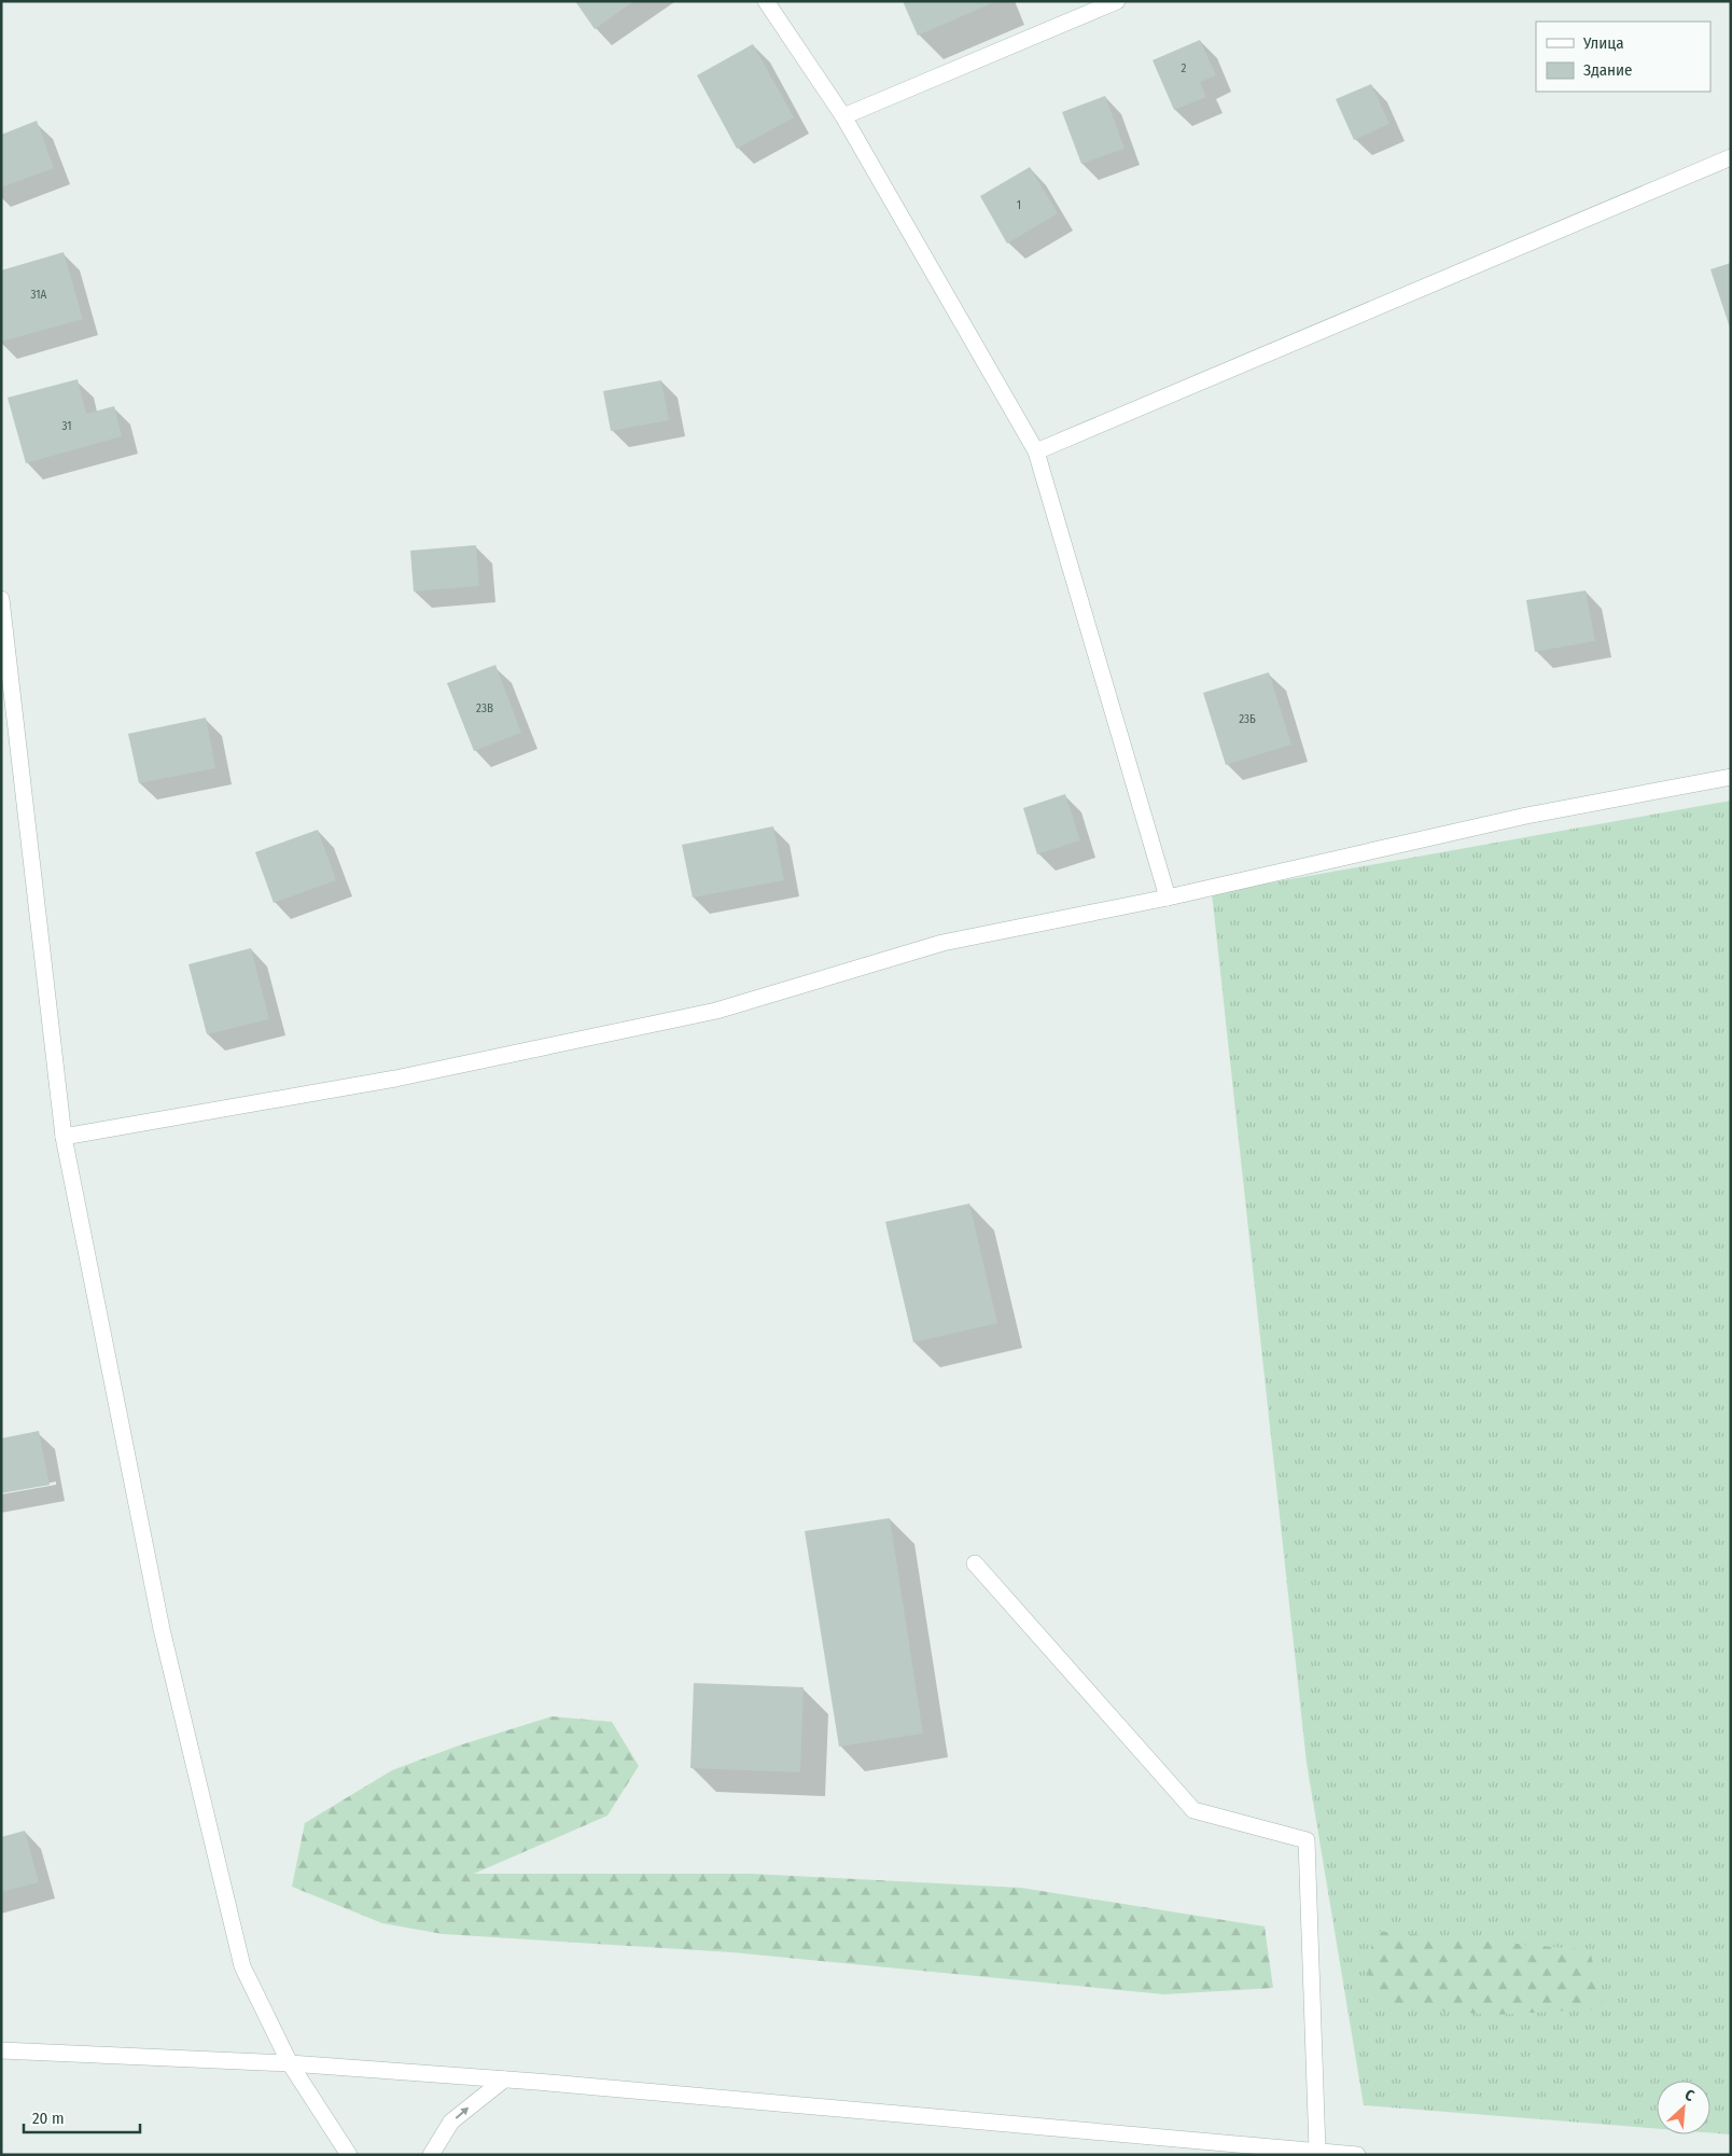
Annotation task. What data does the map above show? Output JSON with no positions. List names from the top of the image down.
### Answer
{
  "house_numbers": [
    "2",
    "1",
    "31А",
    "31",
    "23В",
    "23Б"
  ],
  "legend": ["Улица", "Здание"],
  "scale_bar": "20 m",
  "north": "top right"
}
